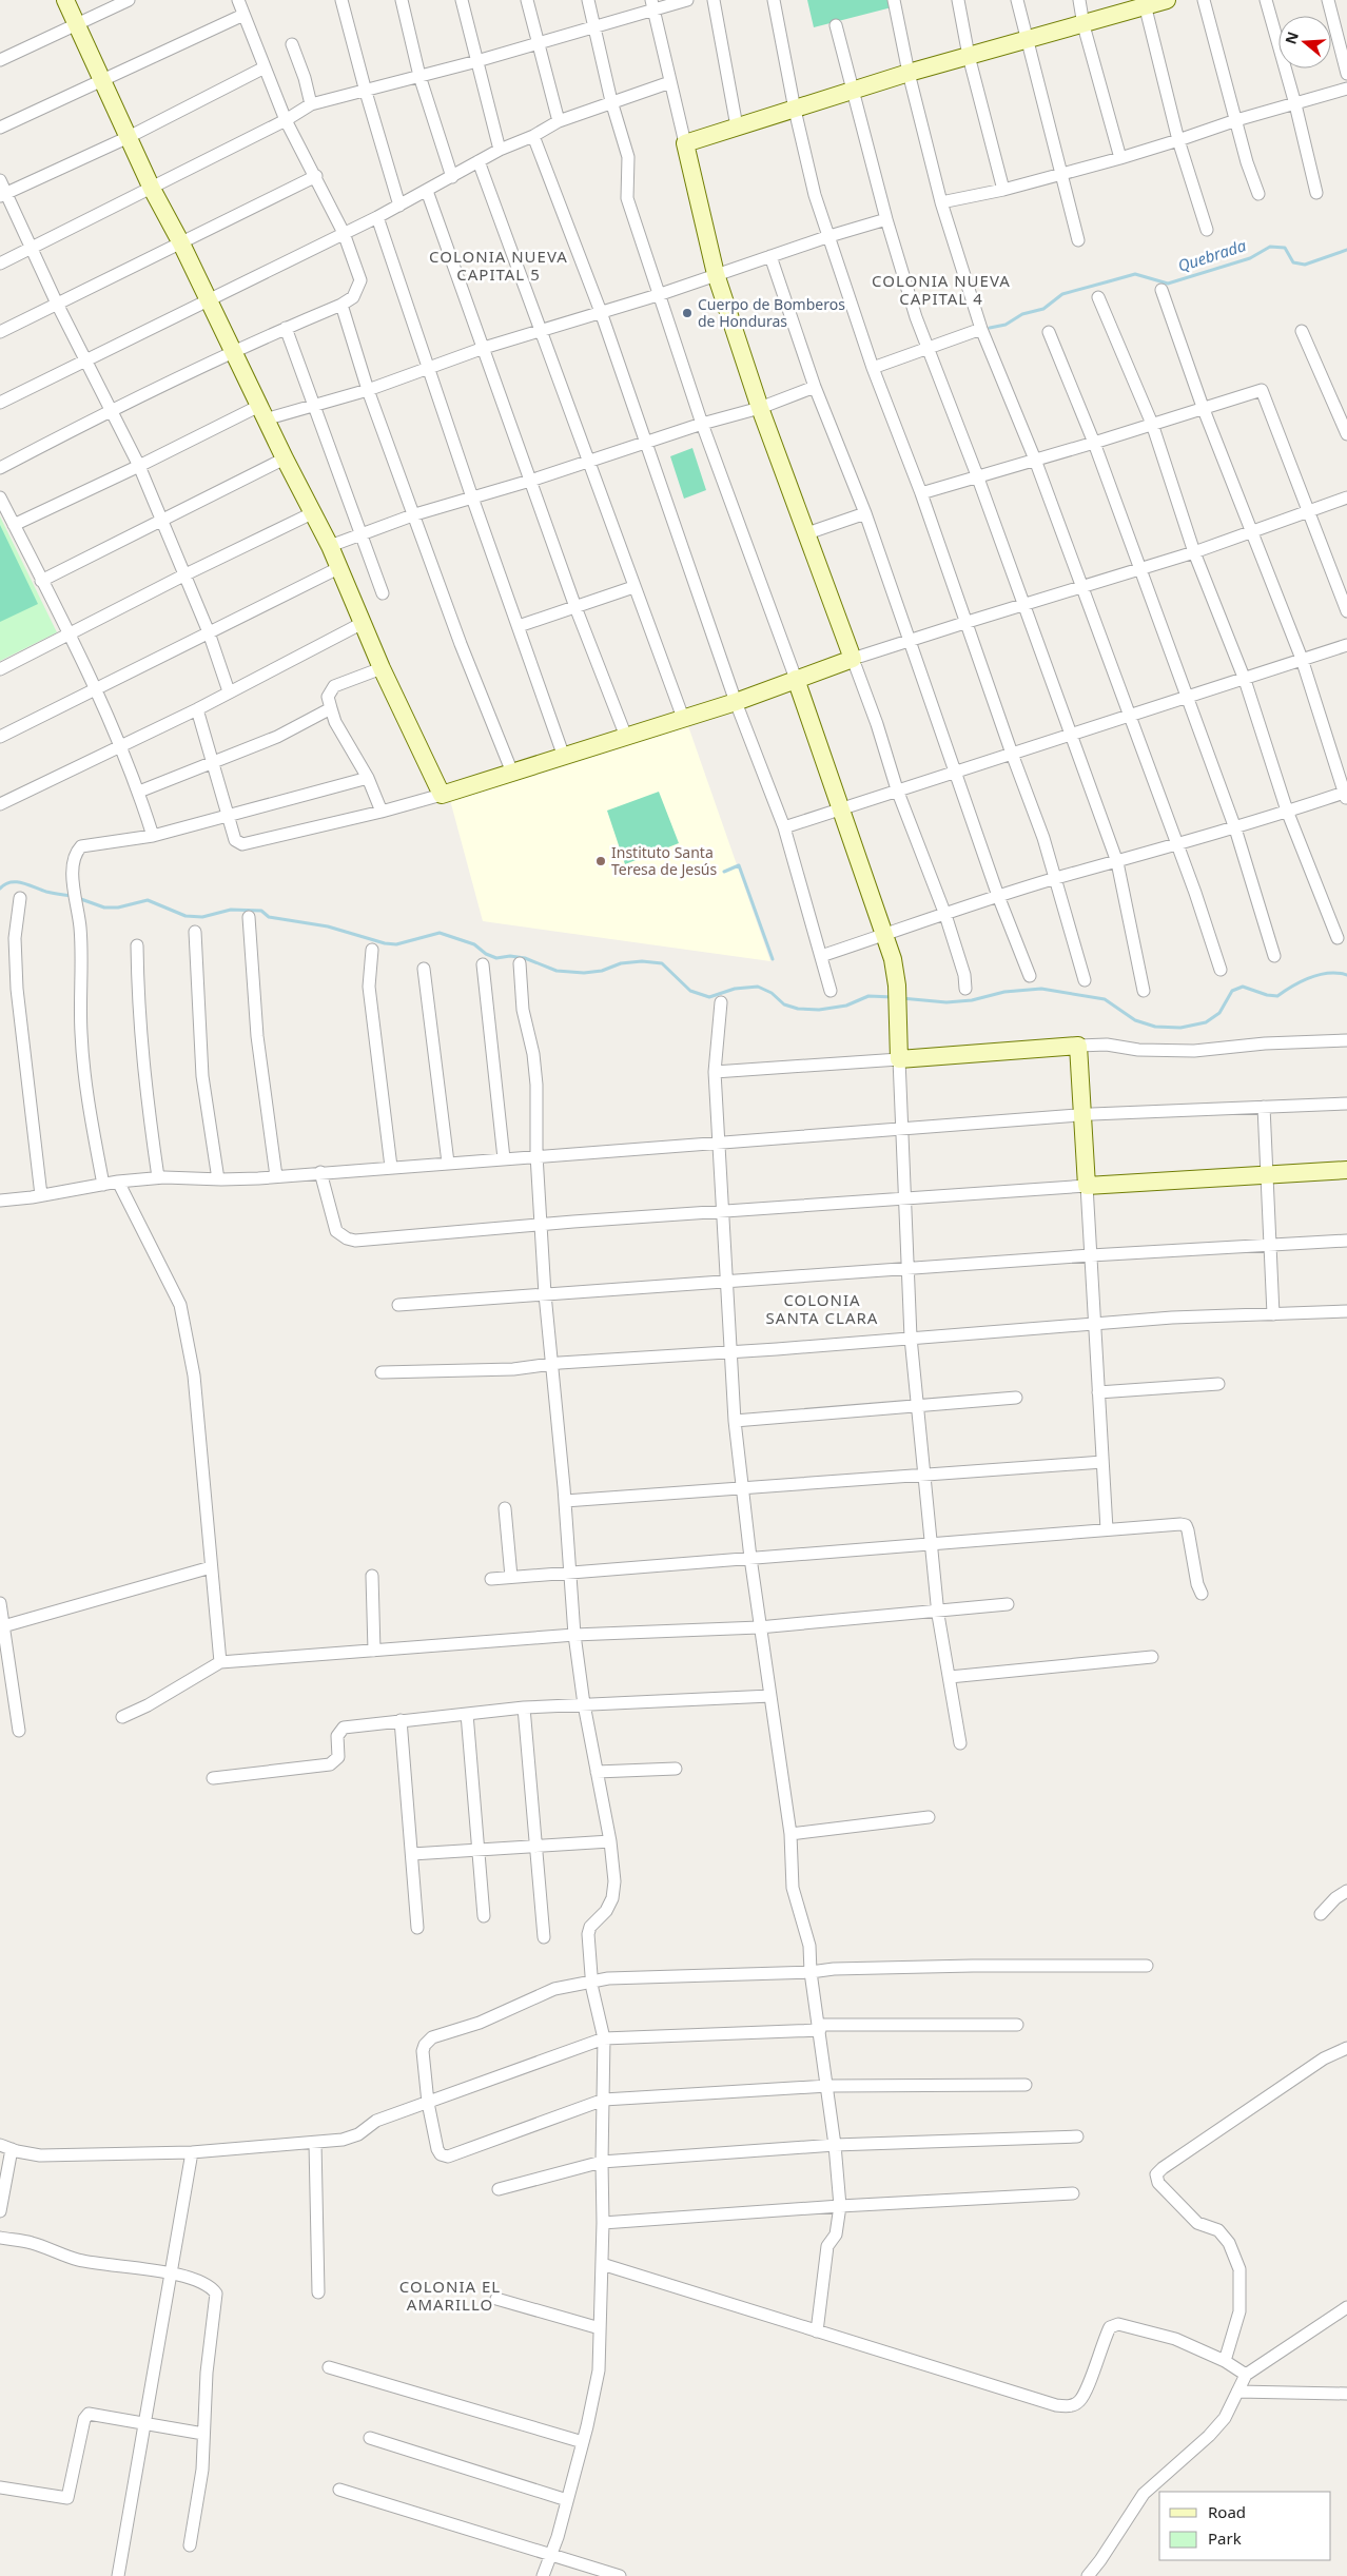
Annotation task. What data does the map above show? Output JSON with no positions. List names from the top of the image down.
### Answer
{
  "districts": [
    "COLONIA NUEVA CAPITAL 5",
    "COLONIA NUEVA CAPITAL 4",
    "COLONIA SANTA CLARA",
    "COLONIA EL AMARILLO"
  ],
  "water": ["Quebrada"],
  "places": ["Cuerpo de Bomberos de Honduras", "Instituto Santa Teresa de Jesús"],
  "legend": ["Road", "Park"],
  "north": "left"
}
